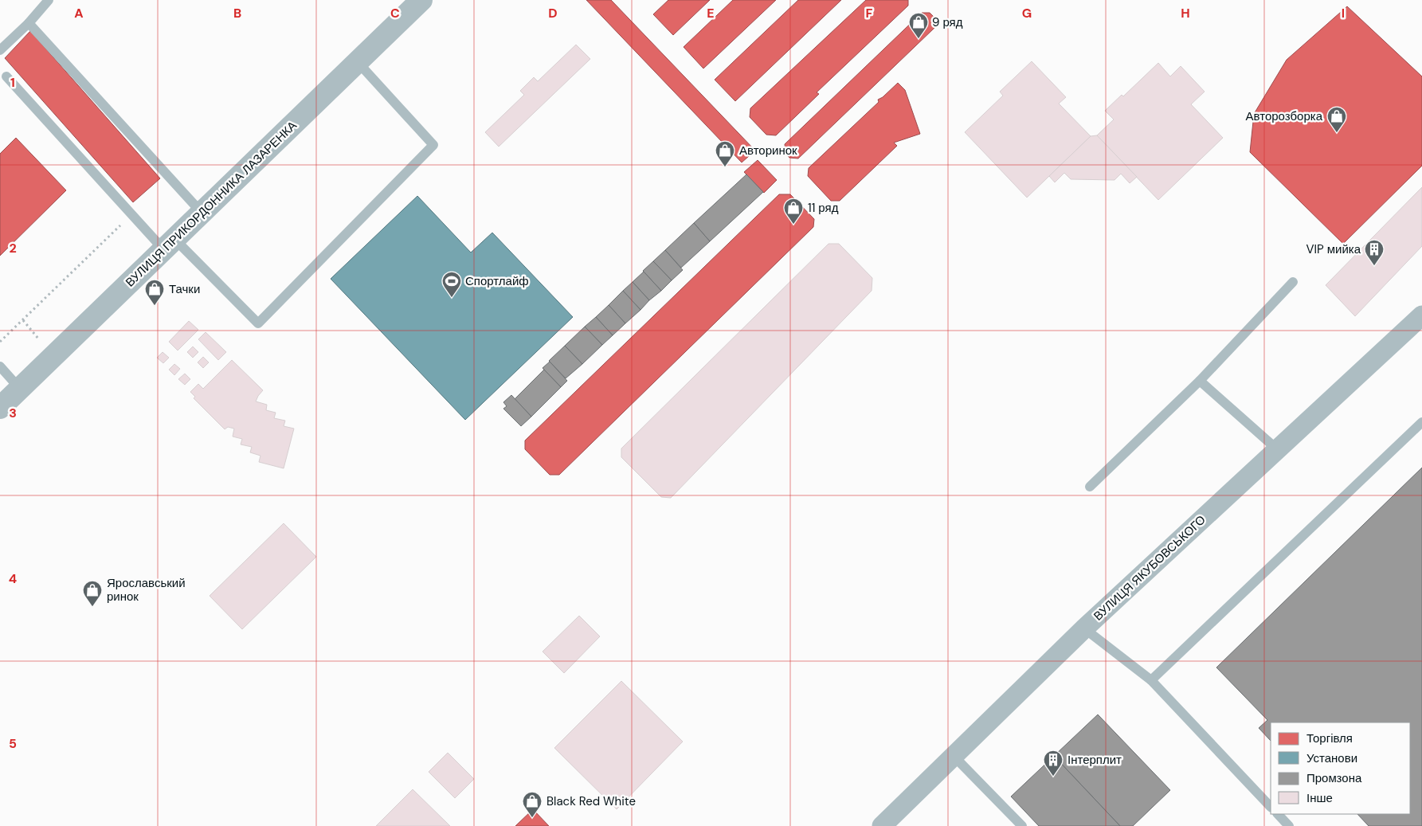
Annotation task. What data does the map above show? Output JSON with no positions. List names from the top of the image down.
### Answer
{
  "streets": {
    "street": ["ВУЛИЦЯ ПРИКОРДОННИКА ЛАЗАРЕНКА", "ВУЛИЦЯ ЯКУБОВСЬКОГО"]
  },
  "places": {
    "shop": [
      "9 ряд",
      "Авторозборка",
      "Авторинок",
      "11 ряд",
      "Тачки",
      "Ярославський ринок",
      "Black Red White"
    ],
    "building": ["VIP мийка", "Інтерплит"],
    "sports": ["Спортлайф"]
  },
  "legend": [
    "Торгівля",
    "Установи",
    "Промзона",
    "Інше"
  ],
  "grid": {
    "columns": [
      "A",
      "B",
      "C",
      "D",
      "E",
      "F",
      "G",
      "H",
      "I"
    ],
    "rows": [
      "1",
      "2",
      "3",
      "4",
      "5"
    ]
  }
}
